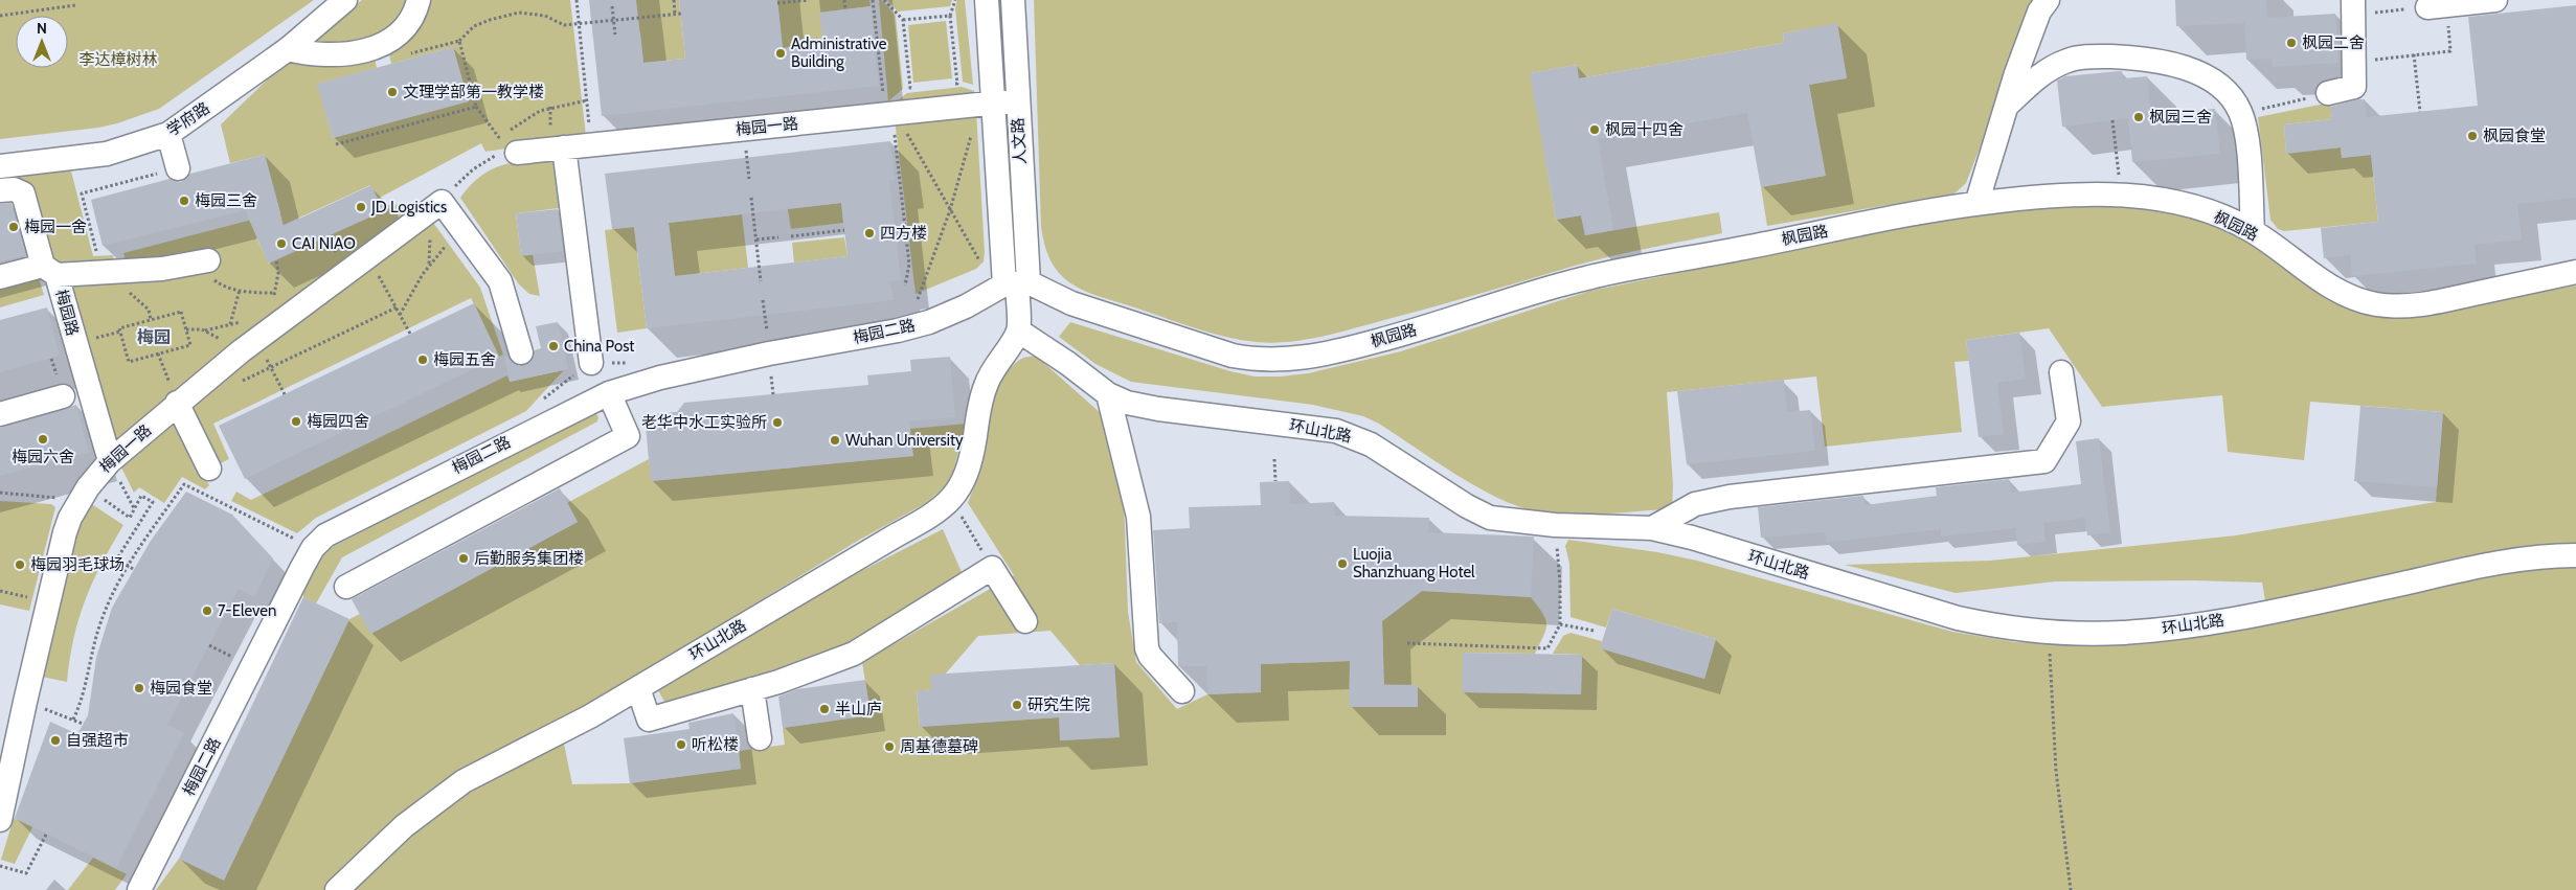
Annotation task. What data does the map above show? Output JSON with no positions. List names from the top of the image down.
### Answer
{
  "streets": {
    "street": [
      "学府路",
      "梅园一路",
      "人文路",
      "枫园路",
      "梅园路",
      "梅园二路",
      "环山北路"
    ]
  },
  "crossings": [
    ["梅园一路", "人文路"],
    ["梅园一路", "梅园路"],
    ["人文路", "枫园路"],
    ["人文路", "梅园二路"],
    ["枫园路", "梅园二路"]
  ],
  "districts": ["梅园"],
  "parks": ["李达樟树林"],
  "places": [
    "枫园二舍",
    "Administrative Building",
    "文理学部第一教学楼",
    "枫园三舍",
    "枫园十四舍",
    "枫园食堂",
    "梅园三舍",
    "JD Logistics",
    "梅园一舍",
    "四方楼",
    "CAI NIAO",
    "China Post",
    "梅园五舍",
    "梅园四舍",
    "老华中水工实验所",
    "梅园六舍",
    "Wuhan University",
    "后勤服务集团楼",
    "Luojia Shanzhuang Hotel",
    "梅园羽毛球场",
    "7-Eleven",
    "梅园食堂",
    "研究生院",
    "半山庐",
    "自强超市",
    "听松楼",
    "周基德墓碑"
  ],
  "north": "top"
}
